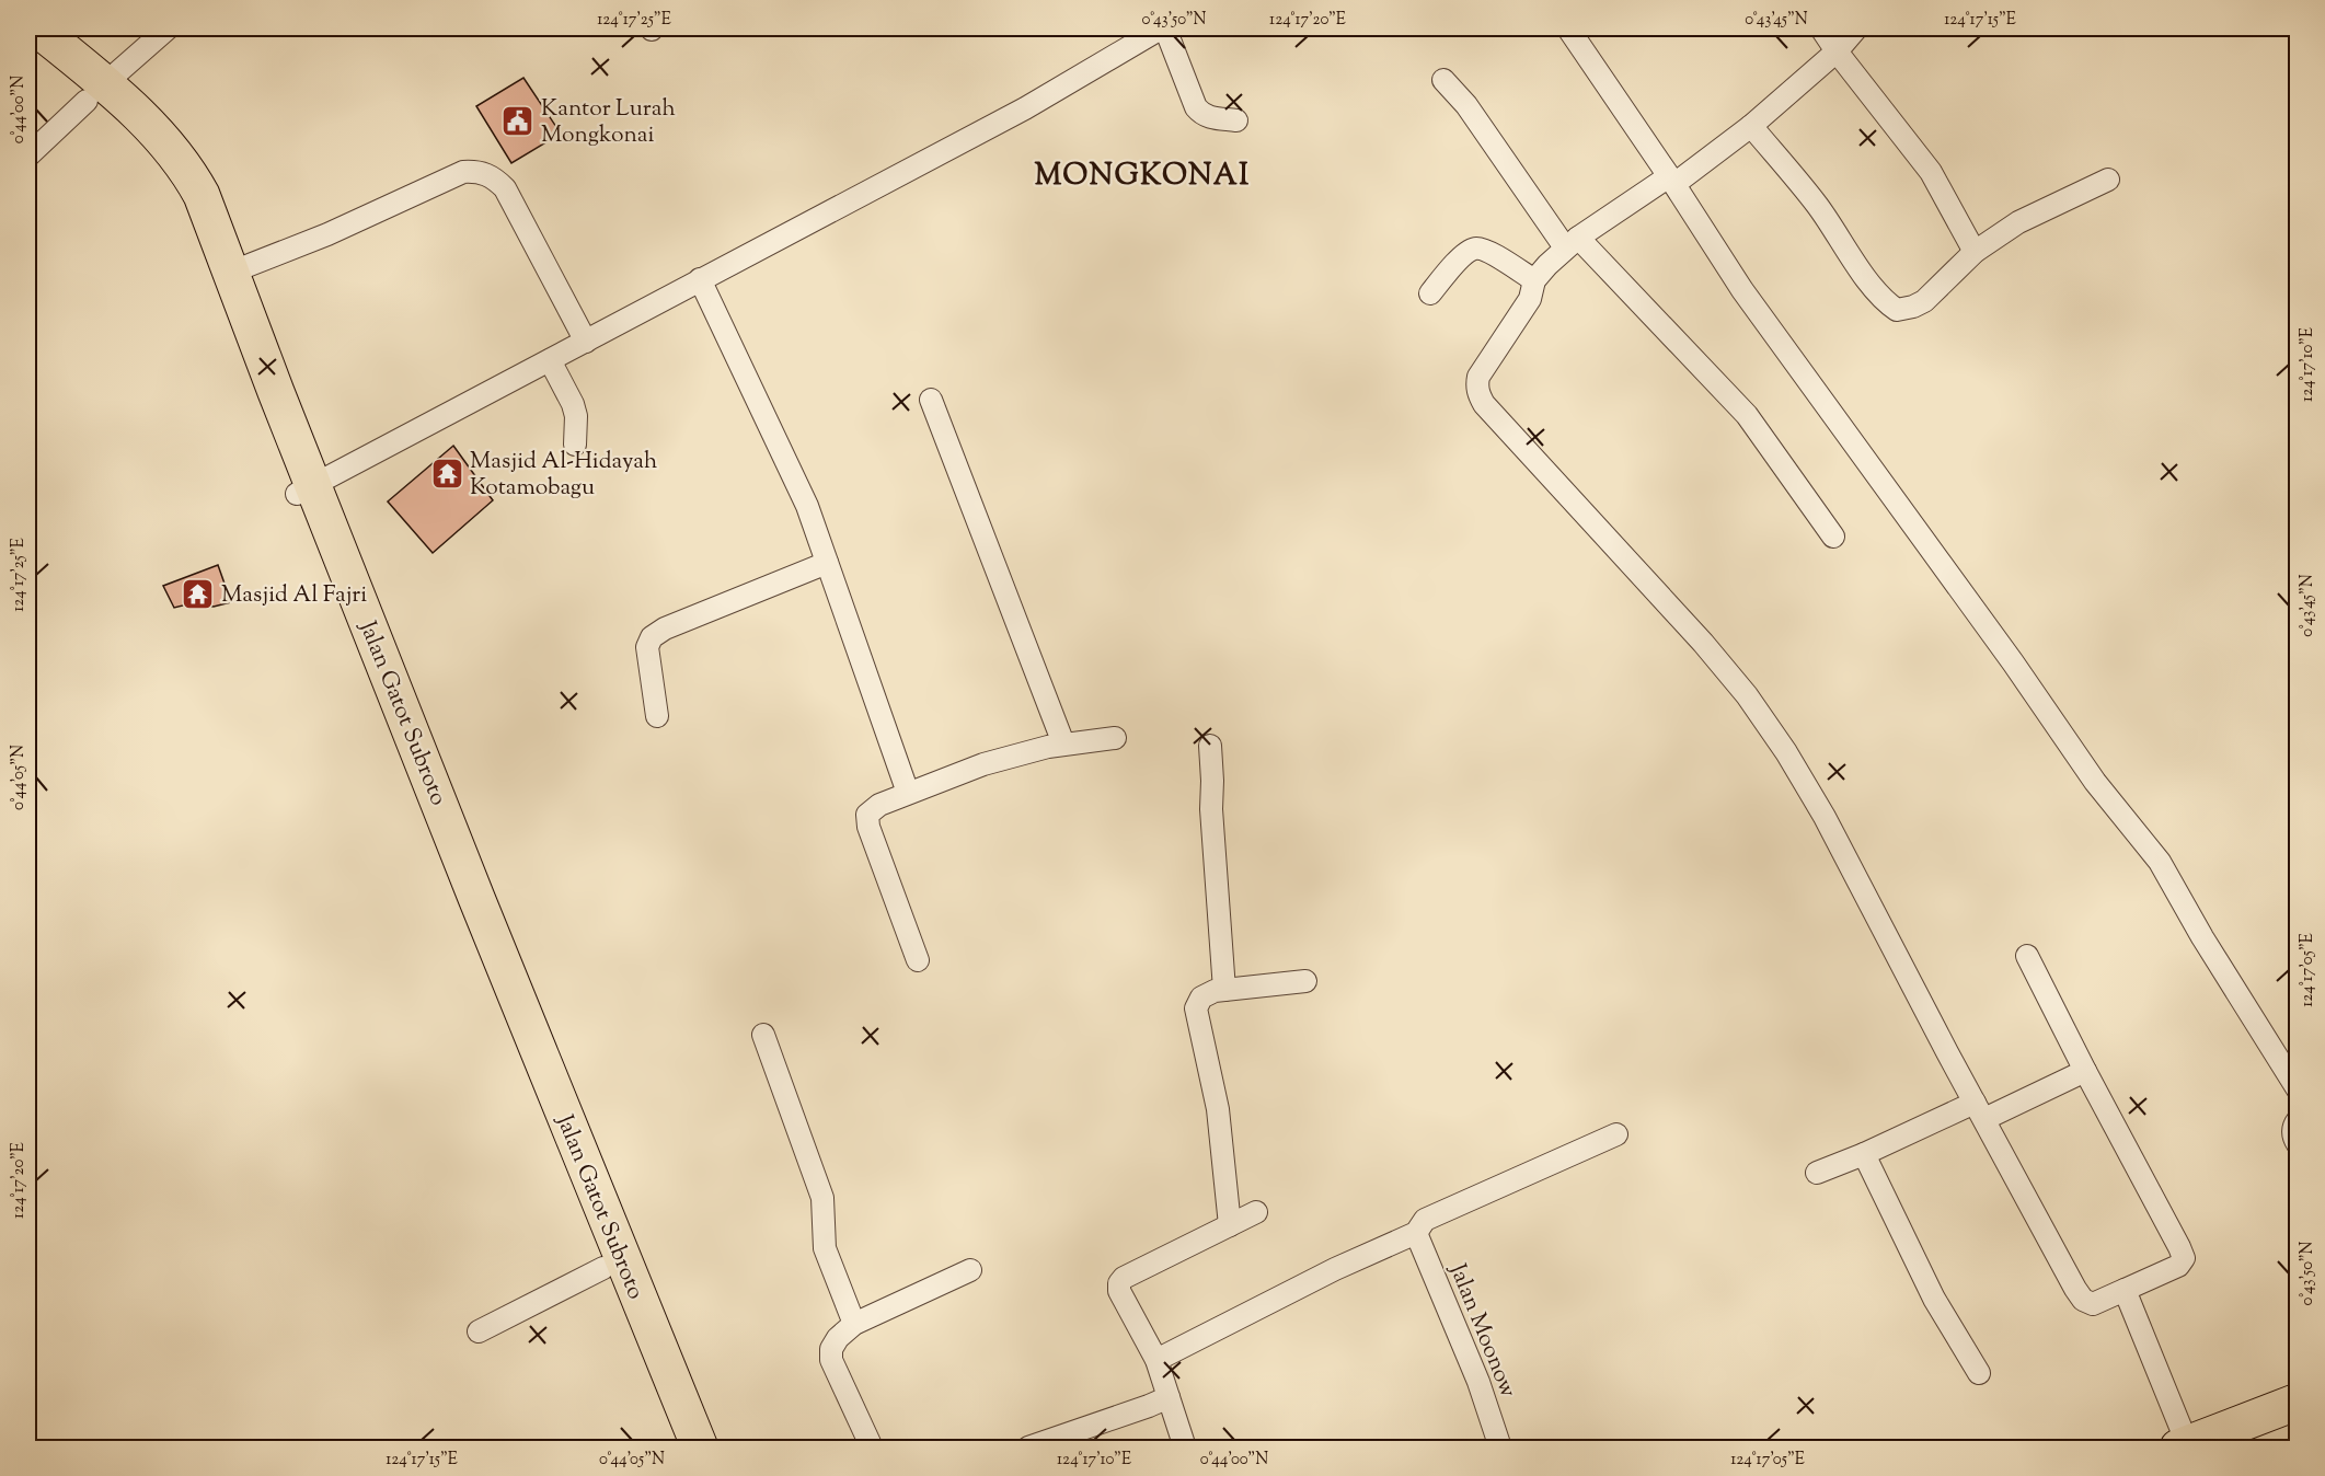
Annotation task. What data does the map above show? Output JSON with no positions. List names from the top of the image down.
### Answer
{
  "streets": {
    "highway": ["Jalan Gatot Subroto"],
    "street": ["Jalan Moonow"]
  },
  "districts": ["MONGKONAI"],
  "places": {
    "public building": ["Kantor Lurah Mongkonai"],
    "temple": ["Masjid Al-Hidayah Kotamobagu", "Masjid Al Fajri"]
  },
  "coordinates": [
    "124°17'25\"E",
    "0°43'50\"N",
    "124°17'20\"E",
    "0°43'45\"N",
    "124°17'15\"E",
    "0°44'00\"N",
    "124°17'10\"E",
    "0°44'05\"N",
    "124°17'05\"E"
  ]
}
